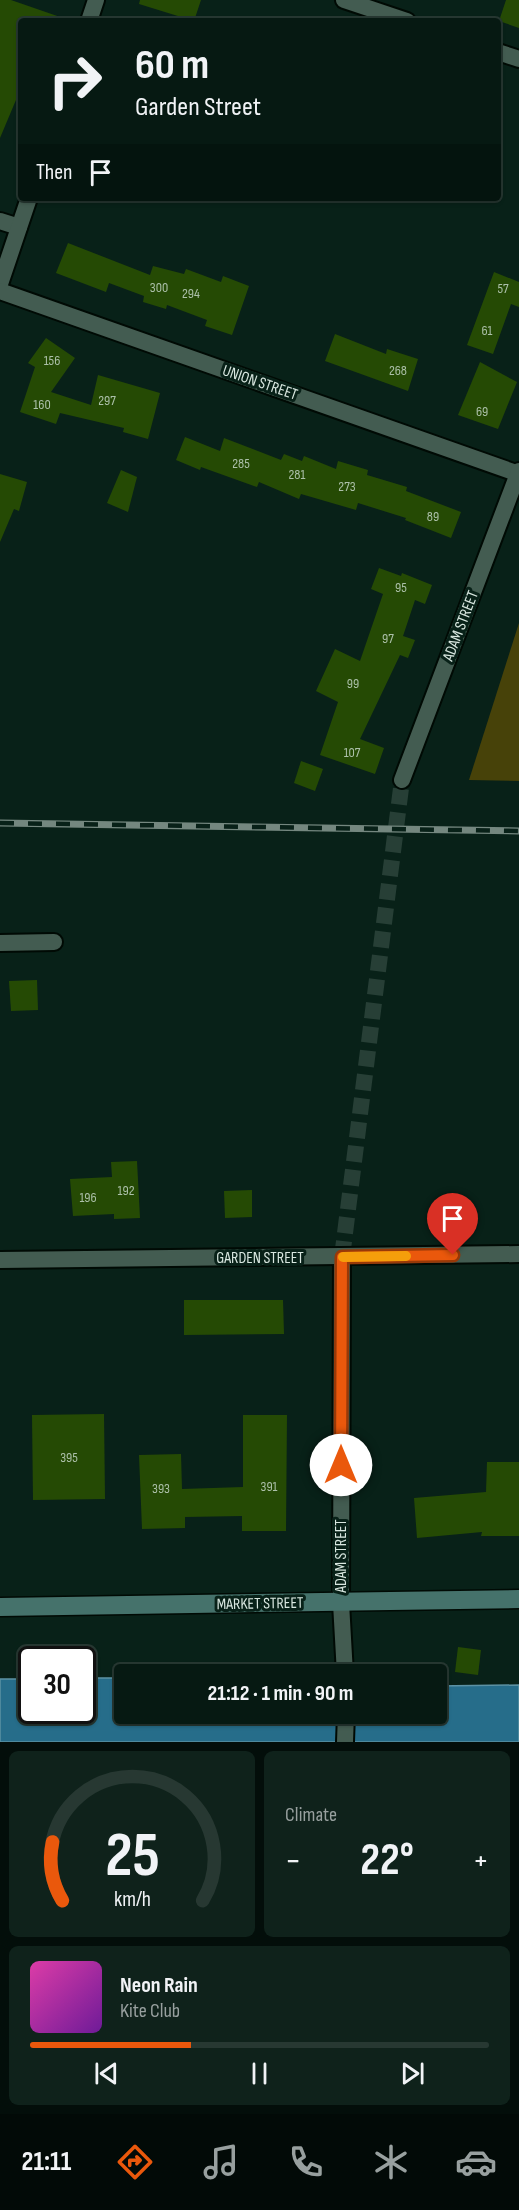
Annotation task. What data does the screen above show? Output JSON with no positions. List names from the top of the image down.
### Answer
{
  "streets": {
    "street": [
      "UNION STREET",
      "ADAM STREET",
      "GARDEN STREET",
      "MARKET STREET"
    ]
  },
  "crossings": [
    ["UNION STREET", "ADAM STREET"],
    ["ADAM STREET", "GARDEN STREET"],
    ["ADAM STREET", "MARKET STREET"]
  ],
  "house_numbers": [
    "300",
    "57",
    "294",
    "61",
    "156",
    "268",
    "297",
    "160",
    "69",
    "285",
    "281",
    "273",
    "89",
    "95",
    "97",
    "99",
    "107",
    "192",
    "196",
    "395",
    "391",
    "393"
  ],
  "page": {
    "turn": ["60 m", "Garden Street"],
    "then": "Then",
    "limit": "30",
    "trip": "21:12 · 1 min · 90 m",
    "tile": "Climate",
    "heat": ["−", "22°", "+"],
    "song": ["Neon Rain", "Kite Club"],
    "tabs": "21:11",
    "gauge": ["25", "km/h"]
  }
}
